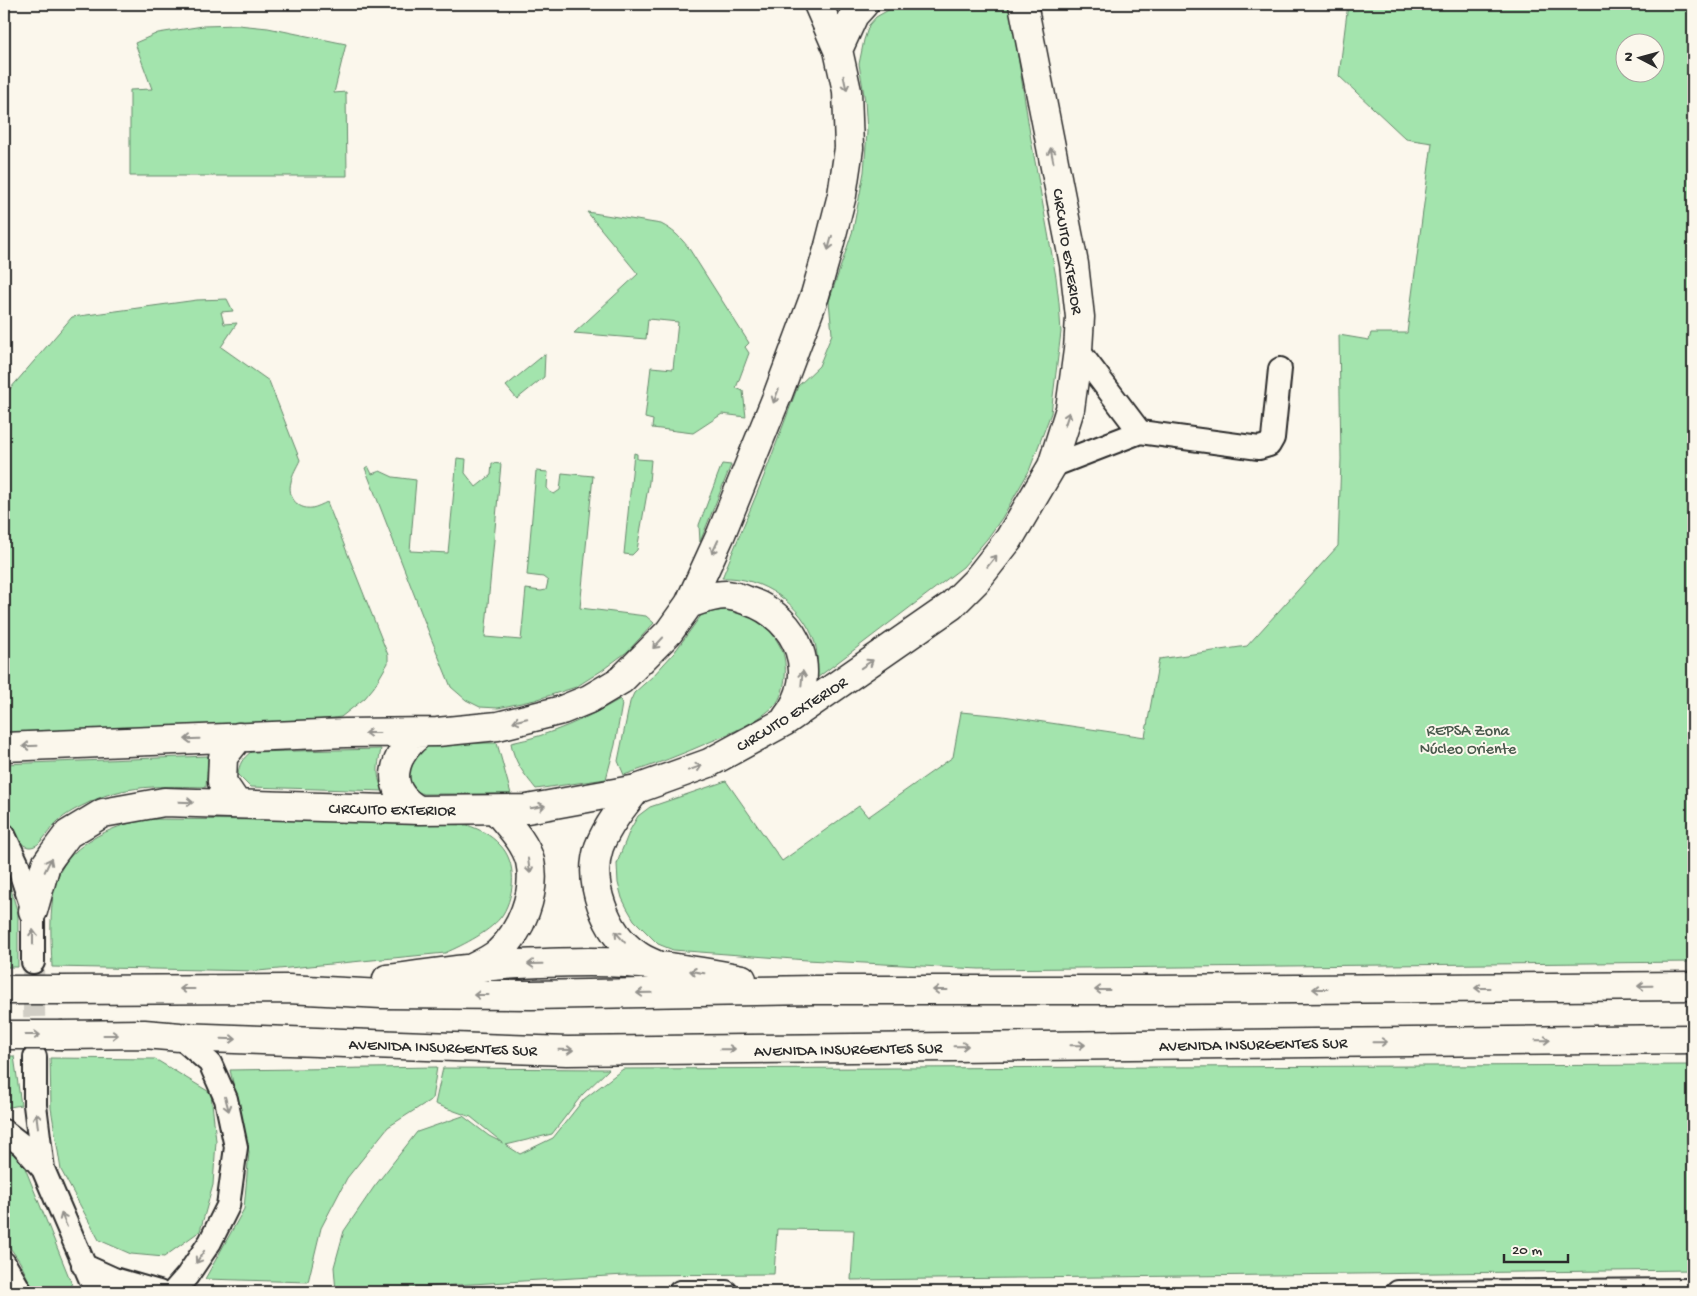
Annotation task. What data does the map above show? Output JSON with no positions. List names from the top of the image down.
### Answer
{
  "streets": {
    "main road": ["CIRCUITO EXTERIOR", "AVENIDA INSURGENTES SUR"]
  },
  "one_way": ["CIRCUITO EXTERIOR"],
  "parks": ["REPSA Zona Núcleo Oriente"],
  "scale_bar": "20 m",
  "north": "left"
}
